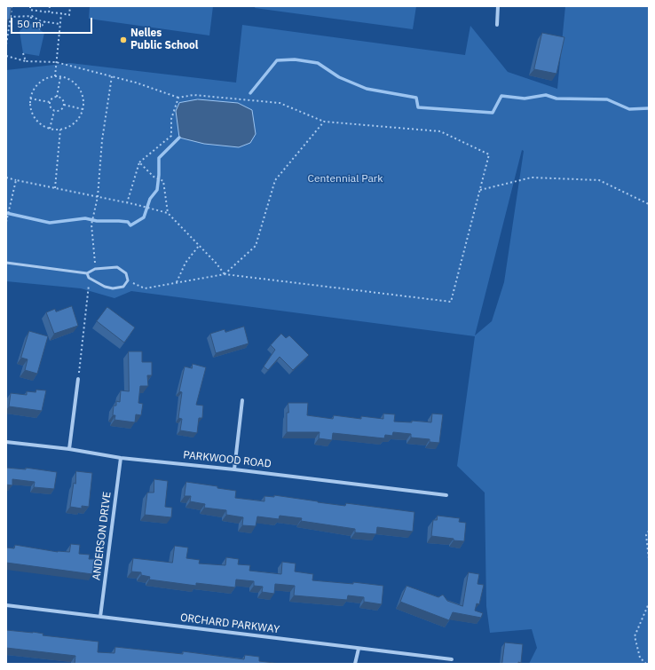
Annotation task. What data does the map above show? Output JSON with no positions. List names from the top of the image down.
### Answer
{
  "streets": {
    "street": ["PARKWOOD ROAD", "ANDERSON DRIVE", "ORCHARD PARKWAY"]
  },
  "crossings": [
    ["PARKWOOD ROAD", "ANDERSON DRIVE"],
    ["ANDERSON DRIVE", "ORCHARD PARKWAY"]
  ],
  "parks": ["Centennial Park"],
  "places": ["Nelles Public School"],
  "scale_bar": "50 m"
}
